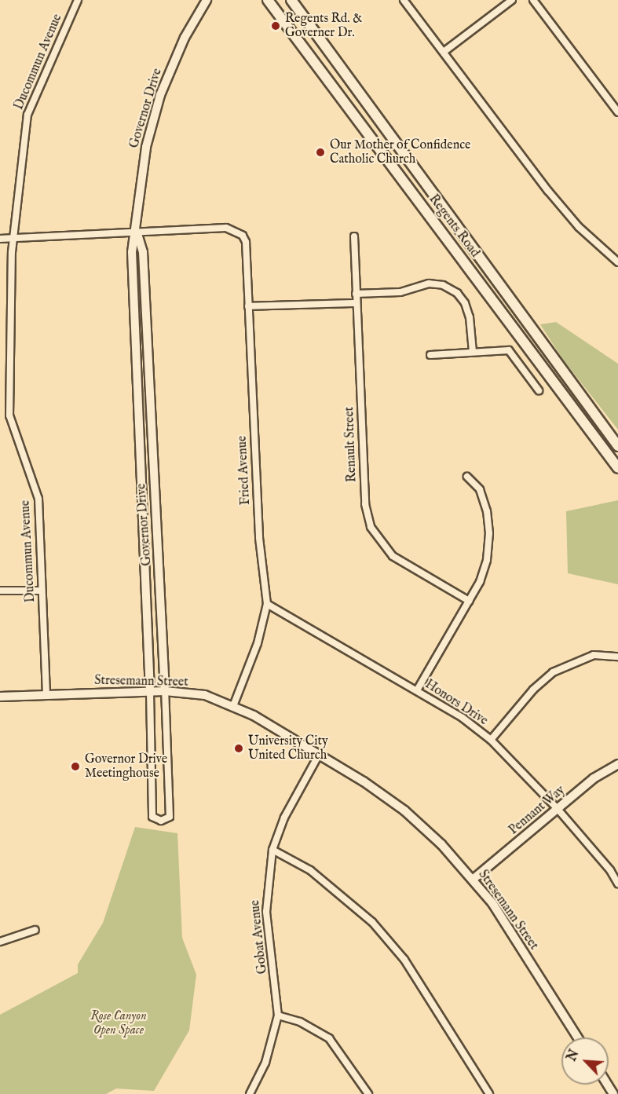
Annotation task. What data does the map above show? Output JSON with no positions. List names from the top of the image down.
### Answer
{
  "streets": {
    "main road": ["Regents Road"],
    "street": [
      "Ducommun Avenue",
      "Governor Drive",
      "Renault Street",
      "Fried Avenue",
      "Stresemann Street",
      "Honors Drive",
      "Pennant Way",
      "Gobat Avenue"
    ]
  },
  "crossings": [
    ["Ducommun Avenue", "Stresemann Street"],
    ["Governor Drive", "Fried Avenue"],
    ["Governor Drive", "Stresemann Street"],
    ["Fried Avenue", "Stresemann Street"],
    ["Fried Avenue", "Honors Drive"],
    ["Stresemann Street", "Pennant Way"],
    ["Stresemann Street", "Gobat Avenue"],
    ["Honors Drive", "Pennant Way"]
  ],
  "parks": ["Rose Canyon Open Space"],
  "places": [
    "Regents Rd. & Governer Dr.",
    "Our Mother of Confidence Catholic Church",
    "University City United Church",
    "Governor Drive Meetinghouse"
  ],
  "north": "top left"
}
